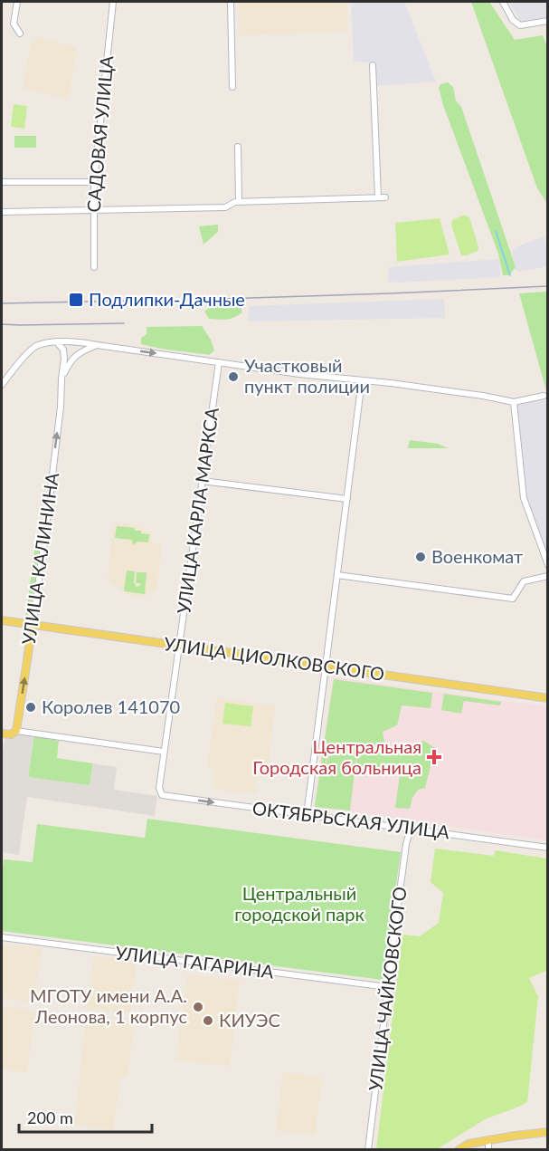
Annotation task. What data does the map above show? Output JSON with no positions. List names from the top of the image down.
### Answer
{
  "streets": {
    "main road": ["УЛИЦА КАЛИНИНА", "УЛИЦА ЦИОЛКОВСКОГО"],
    "street": [
      "САДОВАЯ УЛИЦА",
      "УЛИЦА КАРЛА МАРКСА",
      "ОКТЯБРЬСКАЯ УЛИЦА",
      "УЛИЦА ГАГАРИНА",
      "УЛИЦА ЧАЙКОВСКОГО"
    ]
  },
  "crossings": [
    ["УЛИЦА КАРЛА МАРКСА", "УЛИЦА ЦИОЛКОВСКОГО"],
    ["УЛИЦА КАРЛА МАРКСА", "ОКТЯБРЬСКАЯ УЛИЦА"],
    ["УЛИЦА КАЛИНИНА", "УЛИЦА ЦИОЛКОВСКОГО"],
    ["ОКТЯБРЬСКАЯ УЛИЦА", "УЛИЦА ЧАЙКОВСКОГО"],
    ["УЛИЦА ГАГАРИНА", "УЛИЦА ЧАЙКОВСКОГО"]
  ],
  "one_way": ["УЛИЦА КАЛИНИНА", "ОКТЯБРЬСКАЯ УЛИЦА"],
  "parks": ["Центральный городской парк"],
  "places": {
    "transit": ["Подлипки-Дачные"],
    "other": [
      "Участковый пункт полиции",
      "Военкомат",
      "Королев 141070",
      "МГОТУ имени А.А. Леонова, 1 корпус",
      "КИУЭС"
    ],
    "health": ["Центральная Городская больница"]
  },
  "scale_bar": "200 m"
}
